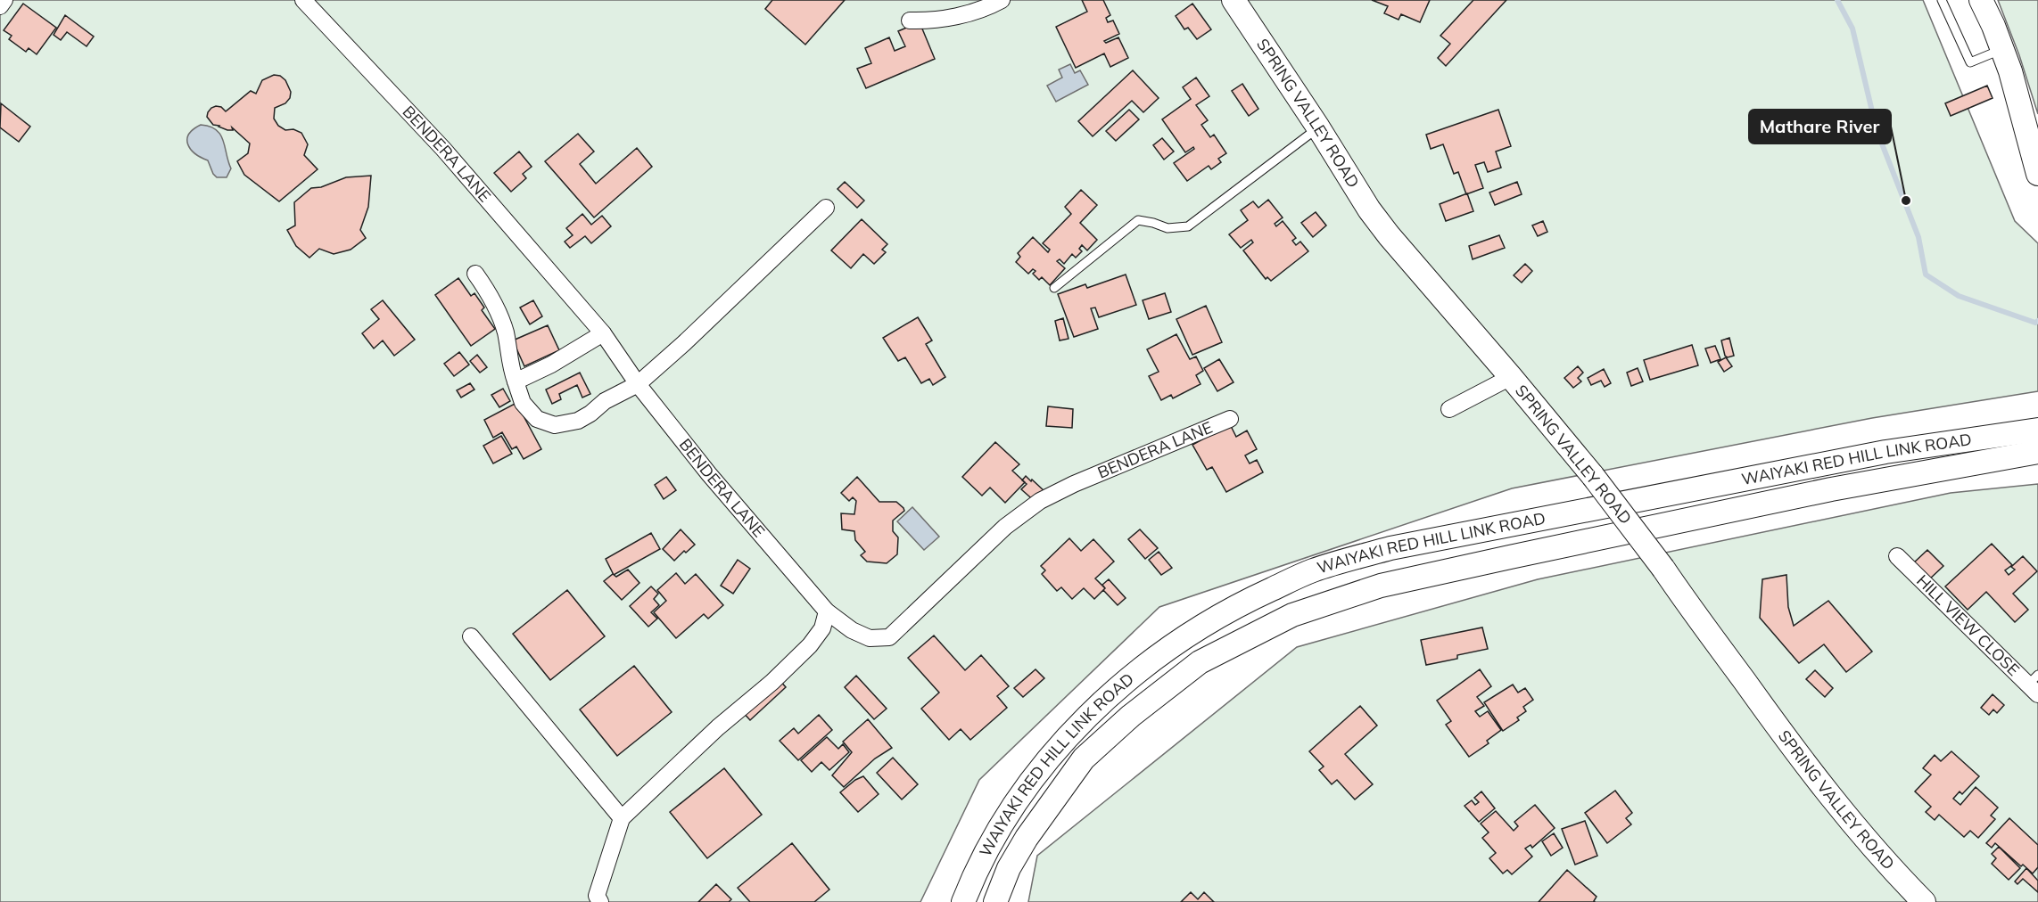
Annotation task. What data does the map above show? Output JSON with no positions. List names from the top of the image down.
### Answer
{
  "streets": {
    "main road": ["SPRING VALLEY ROAD", "WAIYAKI RED HILL LINK ROAD"],
    "street": ["BENDERA LANE", "HILL VIEW CLOSE"]
  },
  "places": ["Mathare River"]
}
